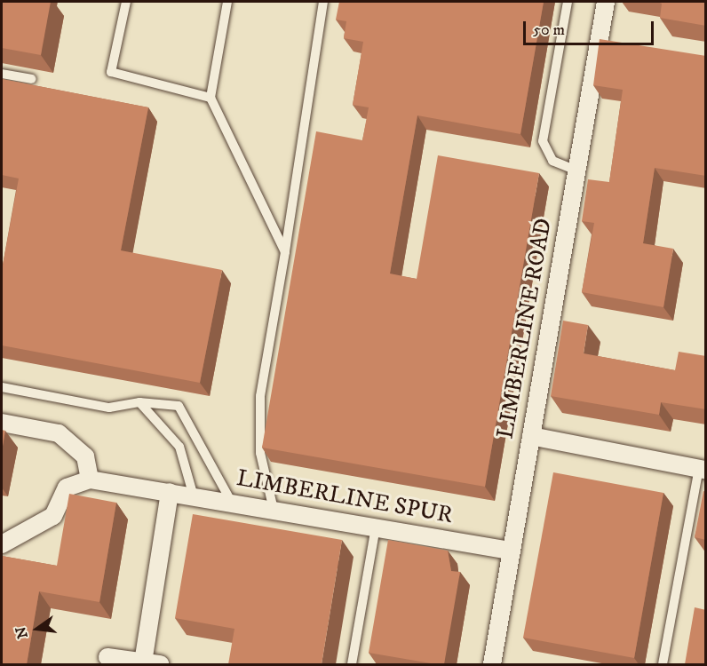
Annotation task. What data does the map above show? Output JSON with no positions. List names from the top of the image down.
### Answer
{
  "streets": {
    "street": ["LIMBERLINE ROAD", "LIMBERLINE SPUR"]
  },
  "crossings": [
    ["LIMBERLINE ROAD", "LIMBERLINE SPUR"]
  ],
  "scale_bar": "50 m",
  "north": "left"
}
